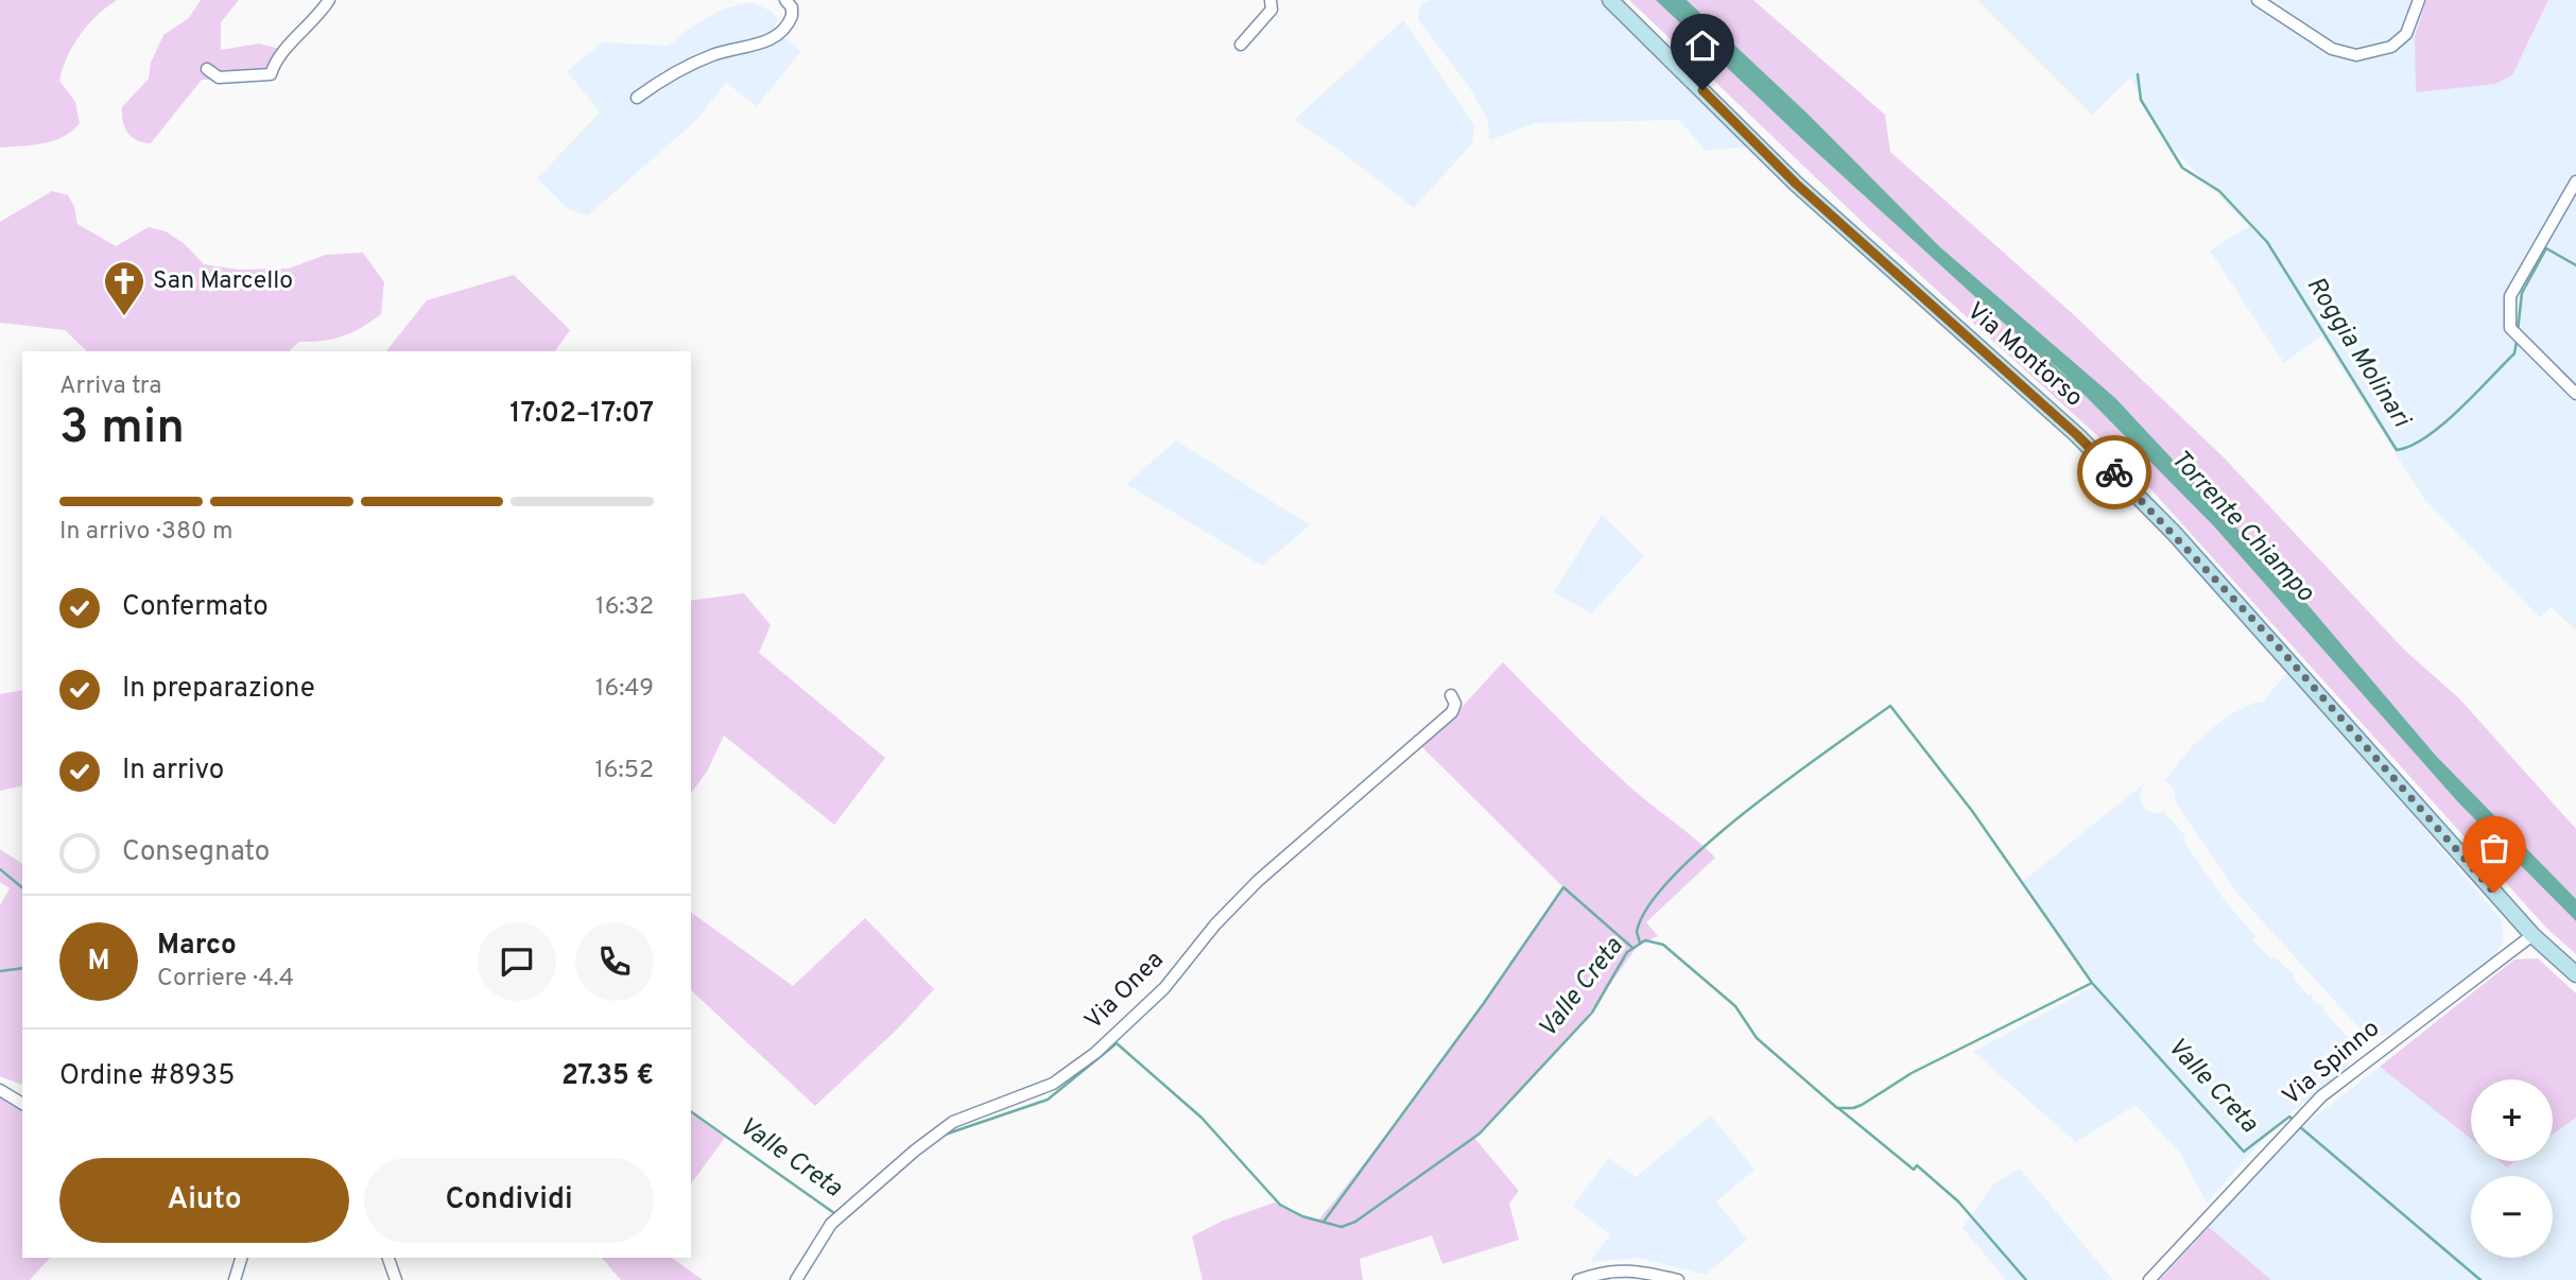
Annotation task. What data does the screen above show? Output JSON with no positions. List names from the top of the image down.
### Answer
{
  "streets": {
    "main road": ["Via Montorso"],
    "street": ["Via Onea", "Via Spinno"]
  },
  "crossings": [
    ["Via Montorso", "Via Spinno"]
  ],
  "water": ["Roggia Molinari", "Torrente Chiampo", "Valle Creta"],
  "places": {
    "church": ["San Marcello"]
  },
  "page": {
    "heading": ["3 min", "Arriva tra", "17:02–17:07"],
    "panel": [
      "Marco",
      "Corriere · 4.4",
      "Ordine #8935",
      "27.35 €"
    ],
    "bar": "In arrivo · 380 m",
    "list": [
      ["Confermato", "16:32"],
      ["In preparazione", "16:49"],
      ["In arrivo", "16:52"],
      "Consegnato"
    ],
    "round": "M",
    "map_buttons": ["+", "−"],
    "buttons": ["Aiuto", "Condividi"]
  }
}
